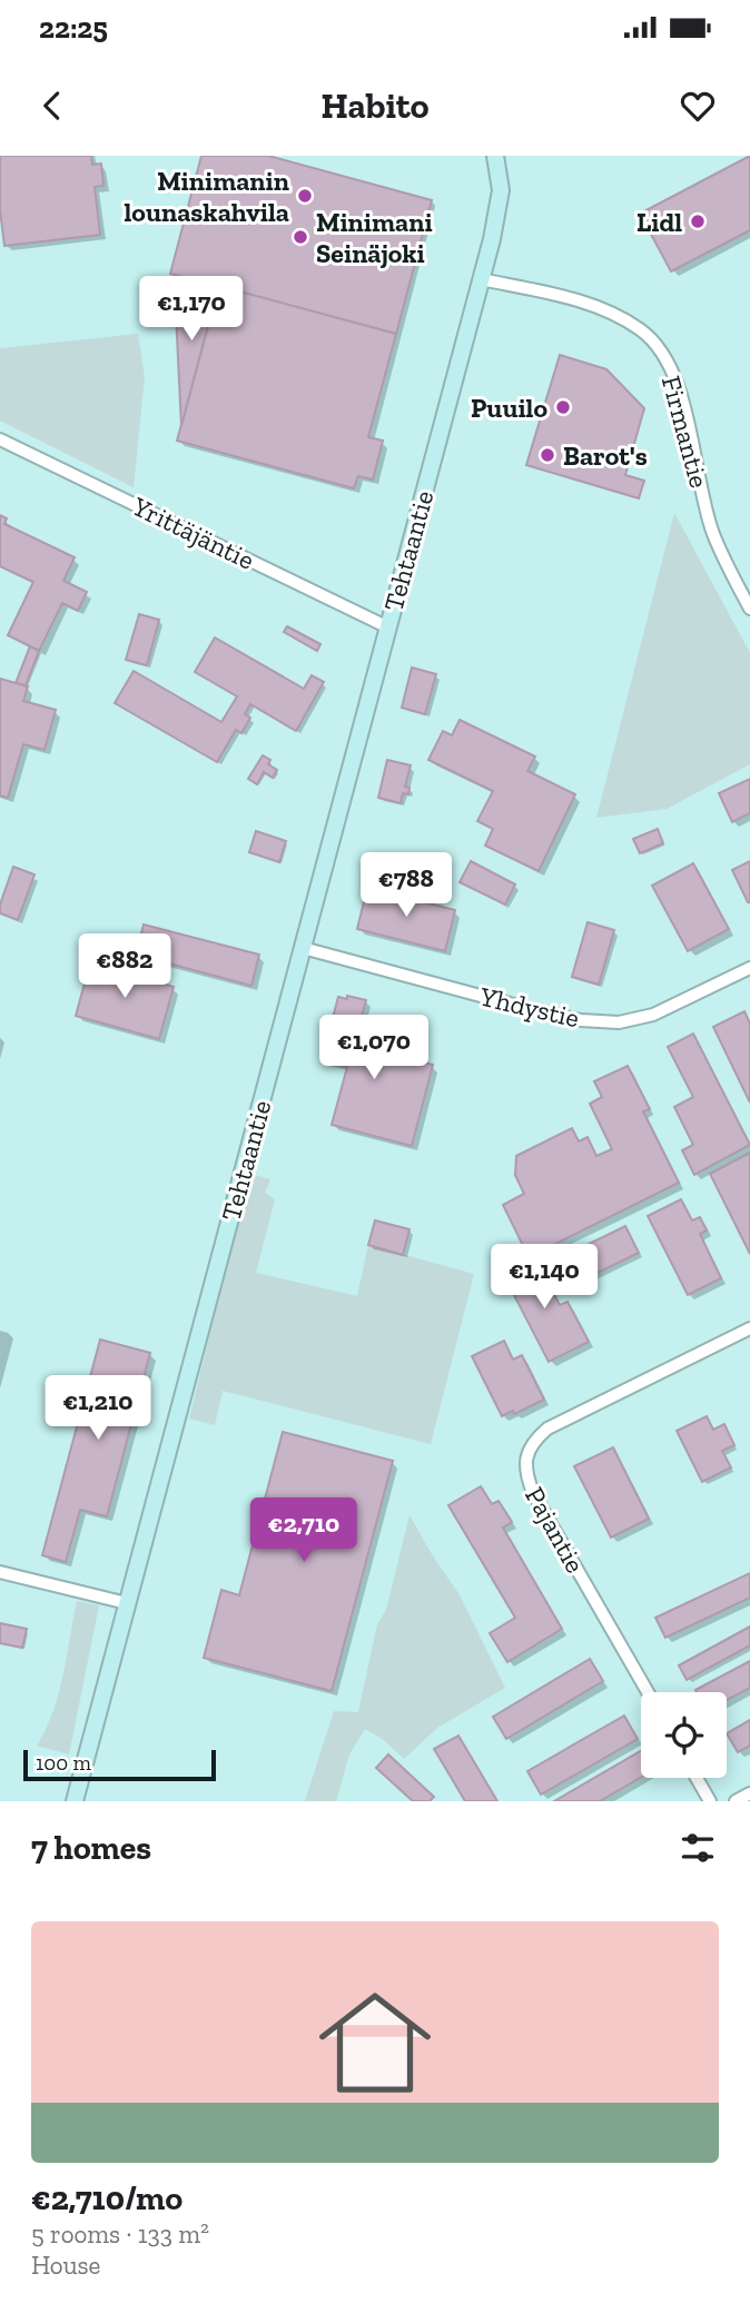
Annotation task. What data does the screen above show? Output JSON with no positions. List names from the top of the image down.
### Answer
{
  "streets": {
    "street": [
      "Firmantie",
      "Yrittäjäntie",
      "Tehtaantie",
      "Yhdystie",
      "Pajantie"
    ]
  },
  "crossings": [
    ["Firmantie", "Tehtaantie"],
    ["Yrittäjäntie", "Tehtaantie"],
    ["Tehtaantie", "Yhdystie"]
  ],
  "places": [
    "Minimanin lounaskahvila",
    "Lidl",
    "Minimani Seinäjoki",
    "Puuilo",
    "Barot's"
  ],
  "scale_bar": "100 m",
  "page": {
    "status": "22:25",
    "header": "Habito",
    "price": [
      "€1,170",
      "€788",
      "€882",
      "€1,070",
      "€1,140",
      "€1,210",
      "€2,710"
    ],
    "scale": "100 m",
    "heading": "7 homes",
    "list": [
      {
        "name": "€2,710/mo",
        "note": "5 rooms · 133 m² · House"
      }
    ]
  }
}
